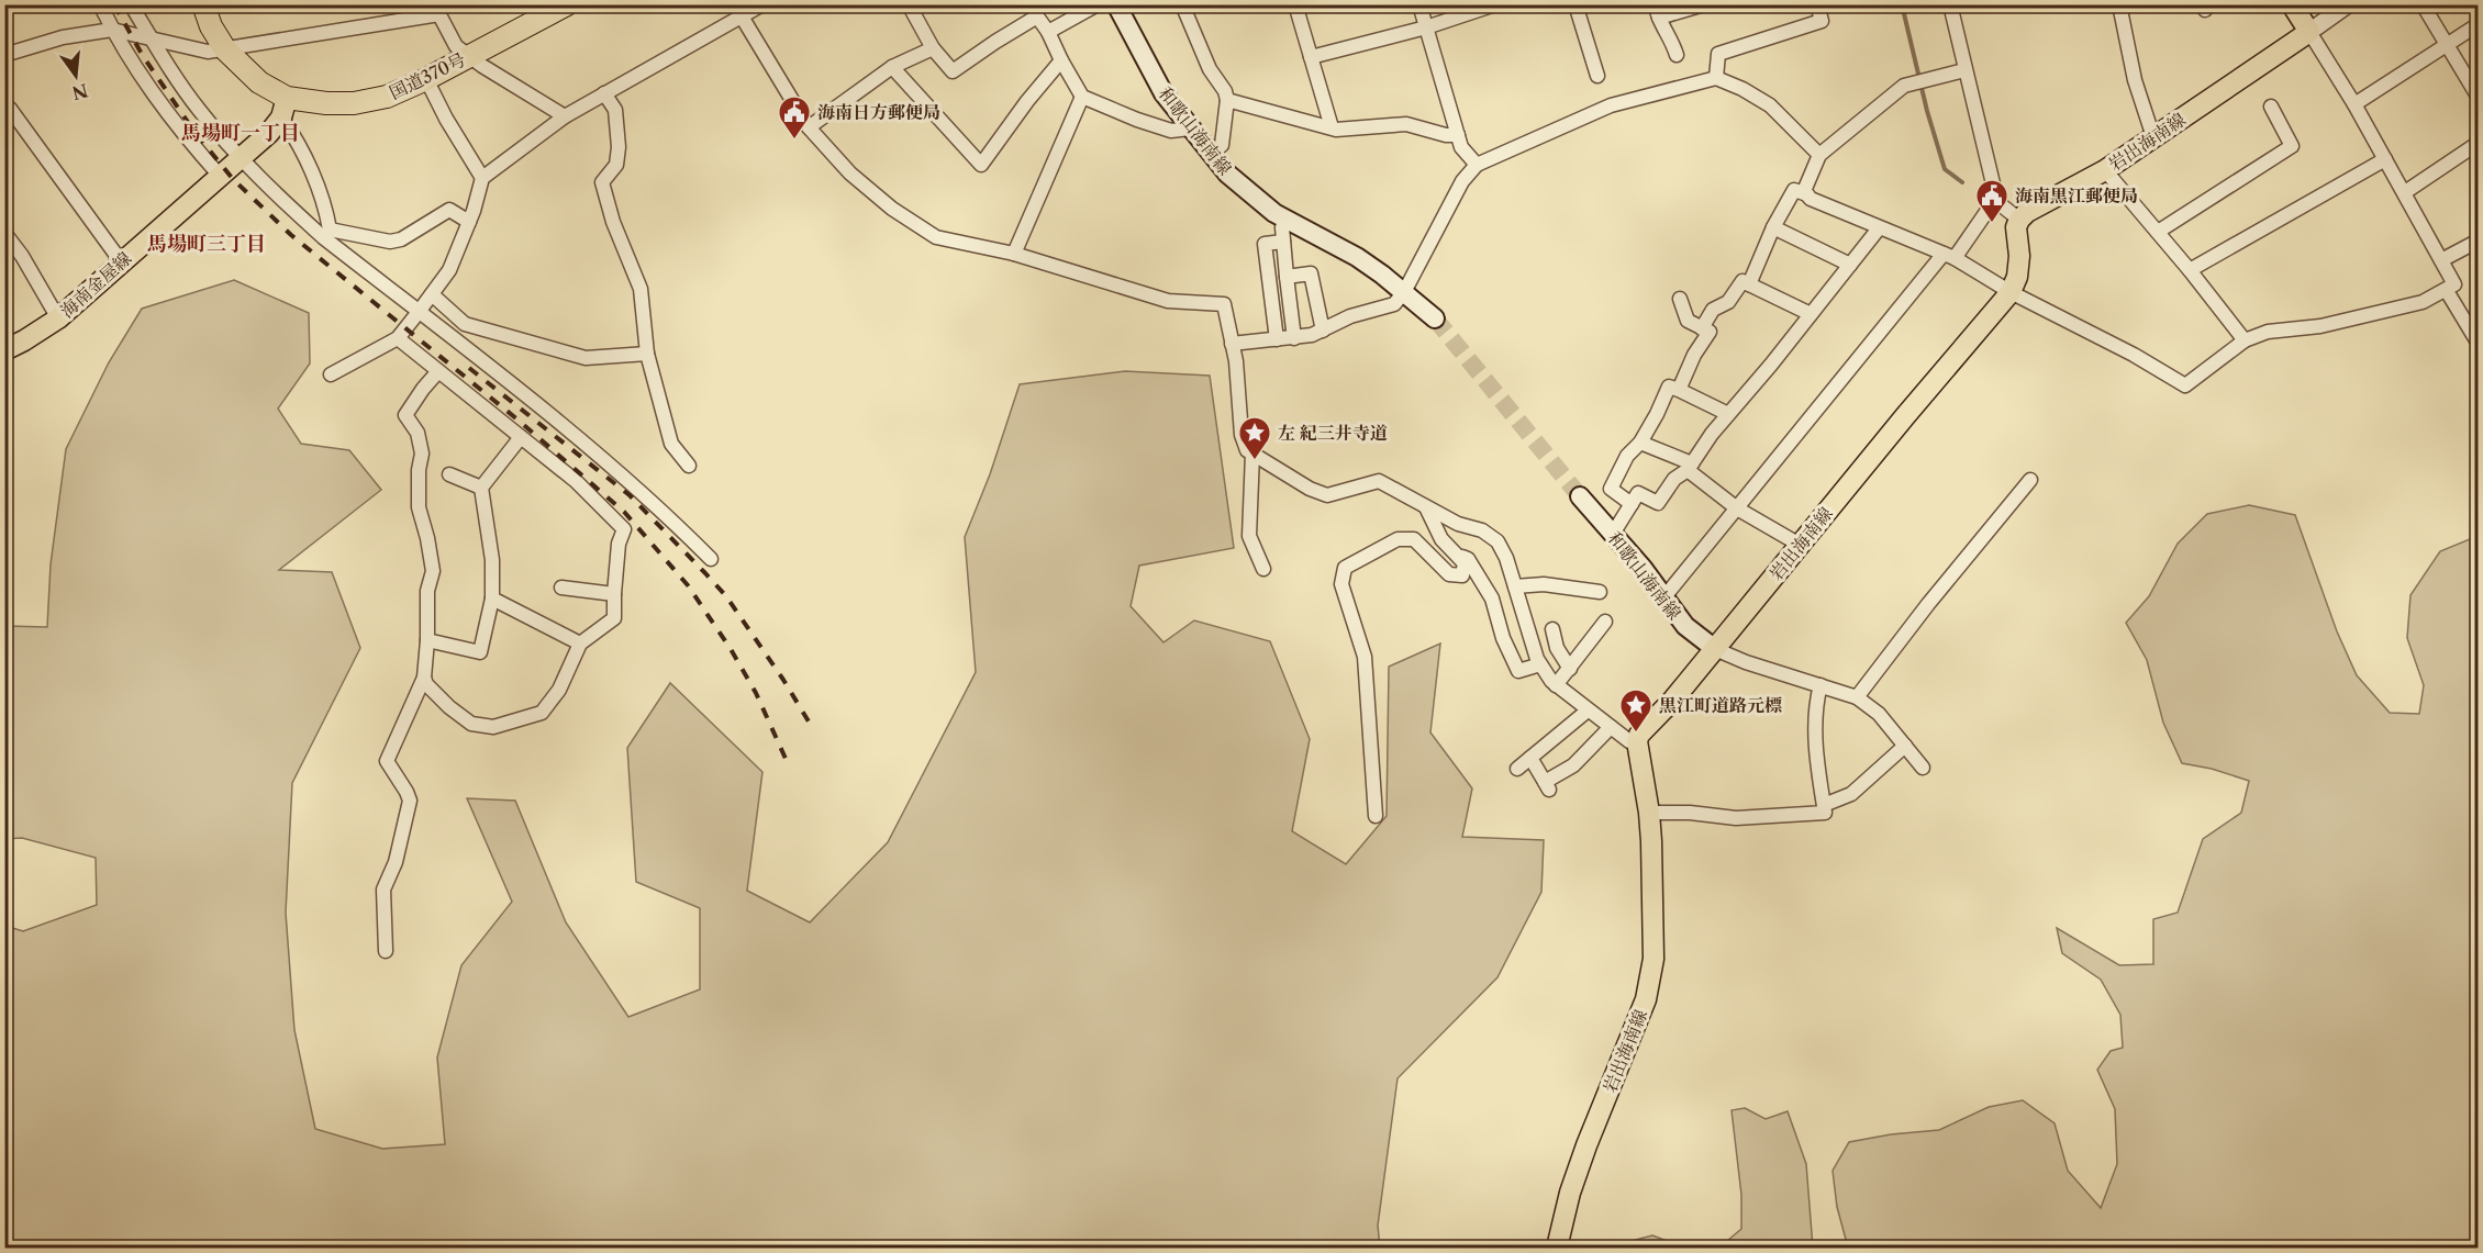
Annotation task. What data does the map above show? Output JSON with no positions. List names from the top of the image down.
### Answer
{
  "streets": {
    "highway": ["国道370号"],
    "main road": ["和歌山海南線", "岩出海南線", "海南金屋線"]
  },
  "crossings": [
    ["国道370号", "海南金屋線"],
    ["和歌山海南線", "岩出海南線"]
  ],
  "districts": ["馬場町一丁目", "馬場町三丁目"],
  "places": {
    "public building": ["海南日方郵便局", "海南黒江郵便局"],
    "place": ["左 紀三井寺道", "黒江町道路元標"]
  },
  "north": "bottom"
}
